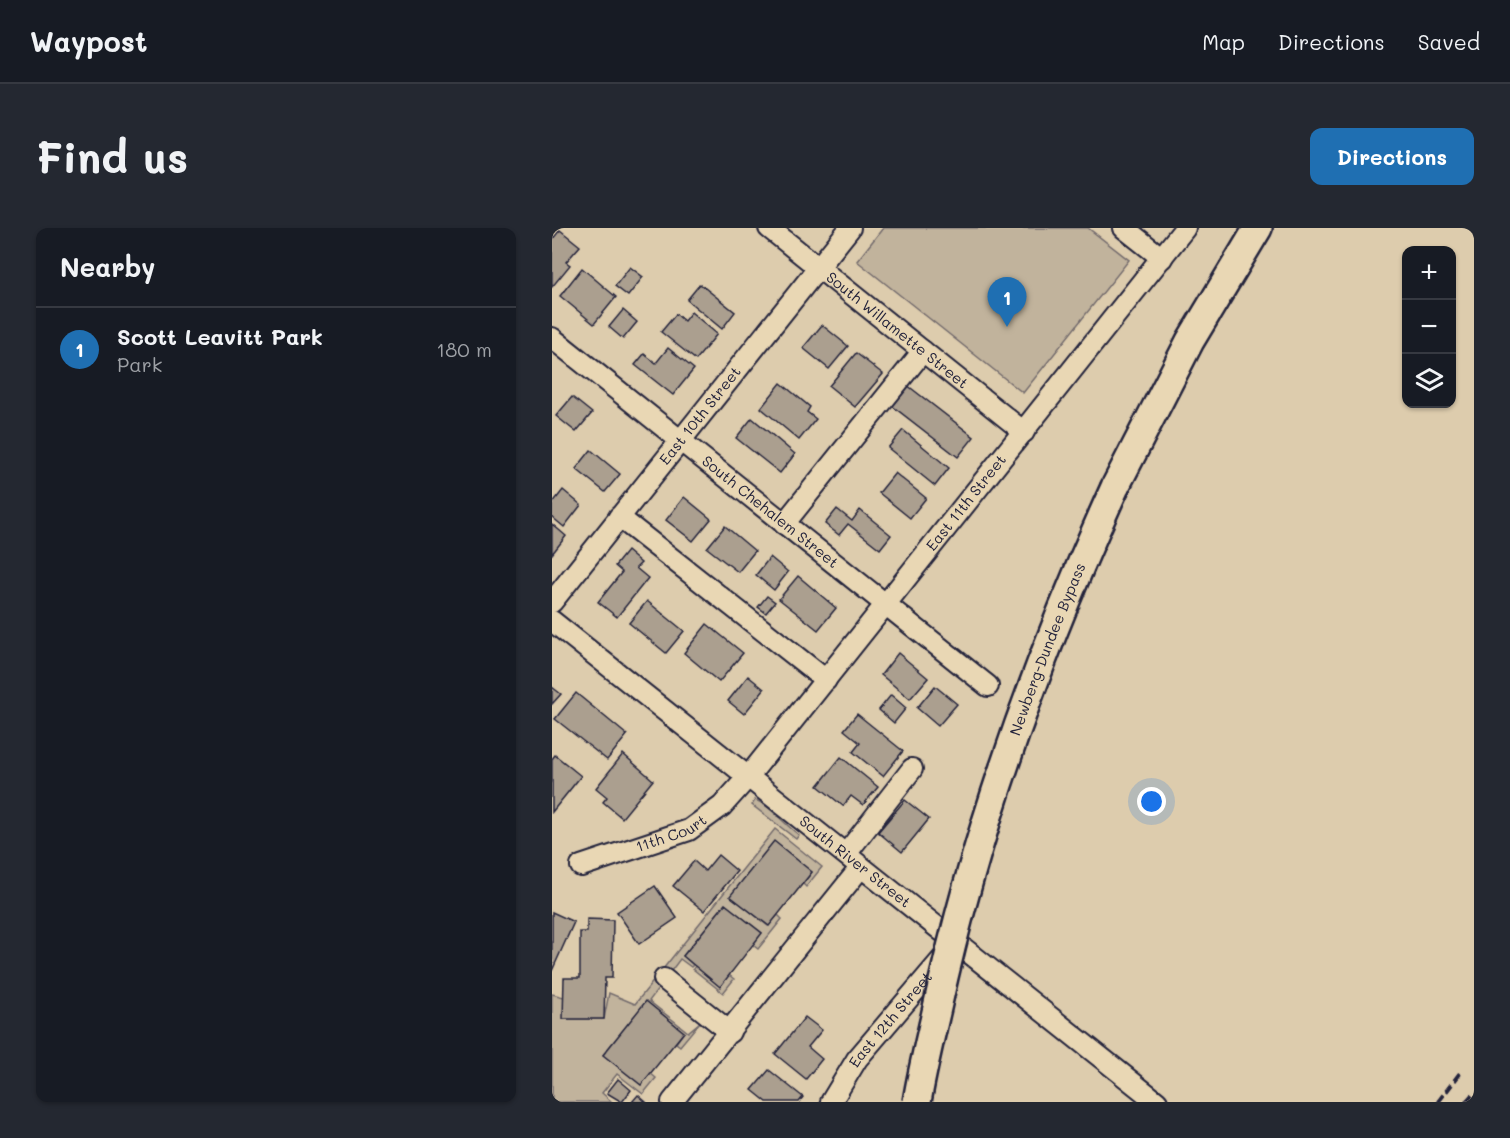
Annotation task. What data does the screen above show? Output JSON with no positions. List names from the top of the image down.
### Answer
{
  "streets": {
    "highway": ["Newberg-Dundee Bypass"],
    "street": [
      "South Willamette Street",
      "East 10th Street",
      "East 11th Street",
      "South Chehalem Street",
      "11th Court",
      "South River Street",
      "East 12th Street"
    ]
  },
  "crossings": [
    ["South Willamette Street", "East 10th Street"],
    ["South Willamette Street", "East 11th Street"],
    ["East 10th Street", "South Chehalem Street"],
    ["East 11th Street", "South Chehalem Street"],
    ["East 11th Street", "11th Court"],
    ["East 11th Street", "South River Street"],
    ["11th Court", "South River Street"],
    ["South River Street", "East 12th Street"]
  ],
  "page": {
    "header": "Waypost",
    "nav": ["Map", "Directions", "Saved"],
    "buttons": "Directions",
    "title": "Find us",
    "heading": "Nearby",
    "map_buttons": ["+", "−"],
    "pins": "1",
    "list": [
      {
        "mark": "1",
        "name": "Scott Leavitt Park",
        "note": "Park",
        "value": "180 m"
      }
    ]
  }
}
